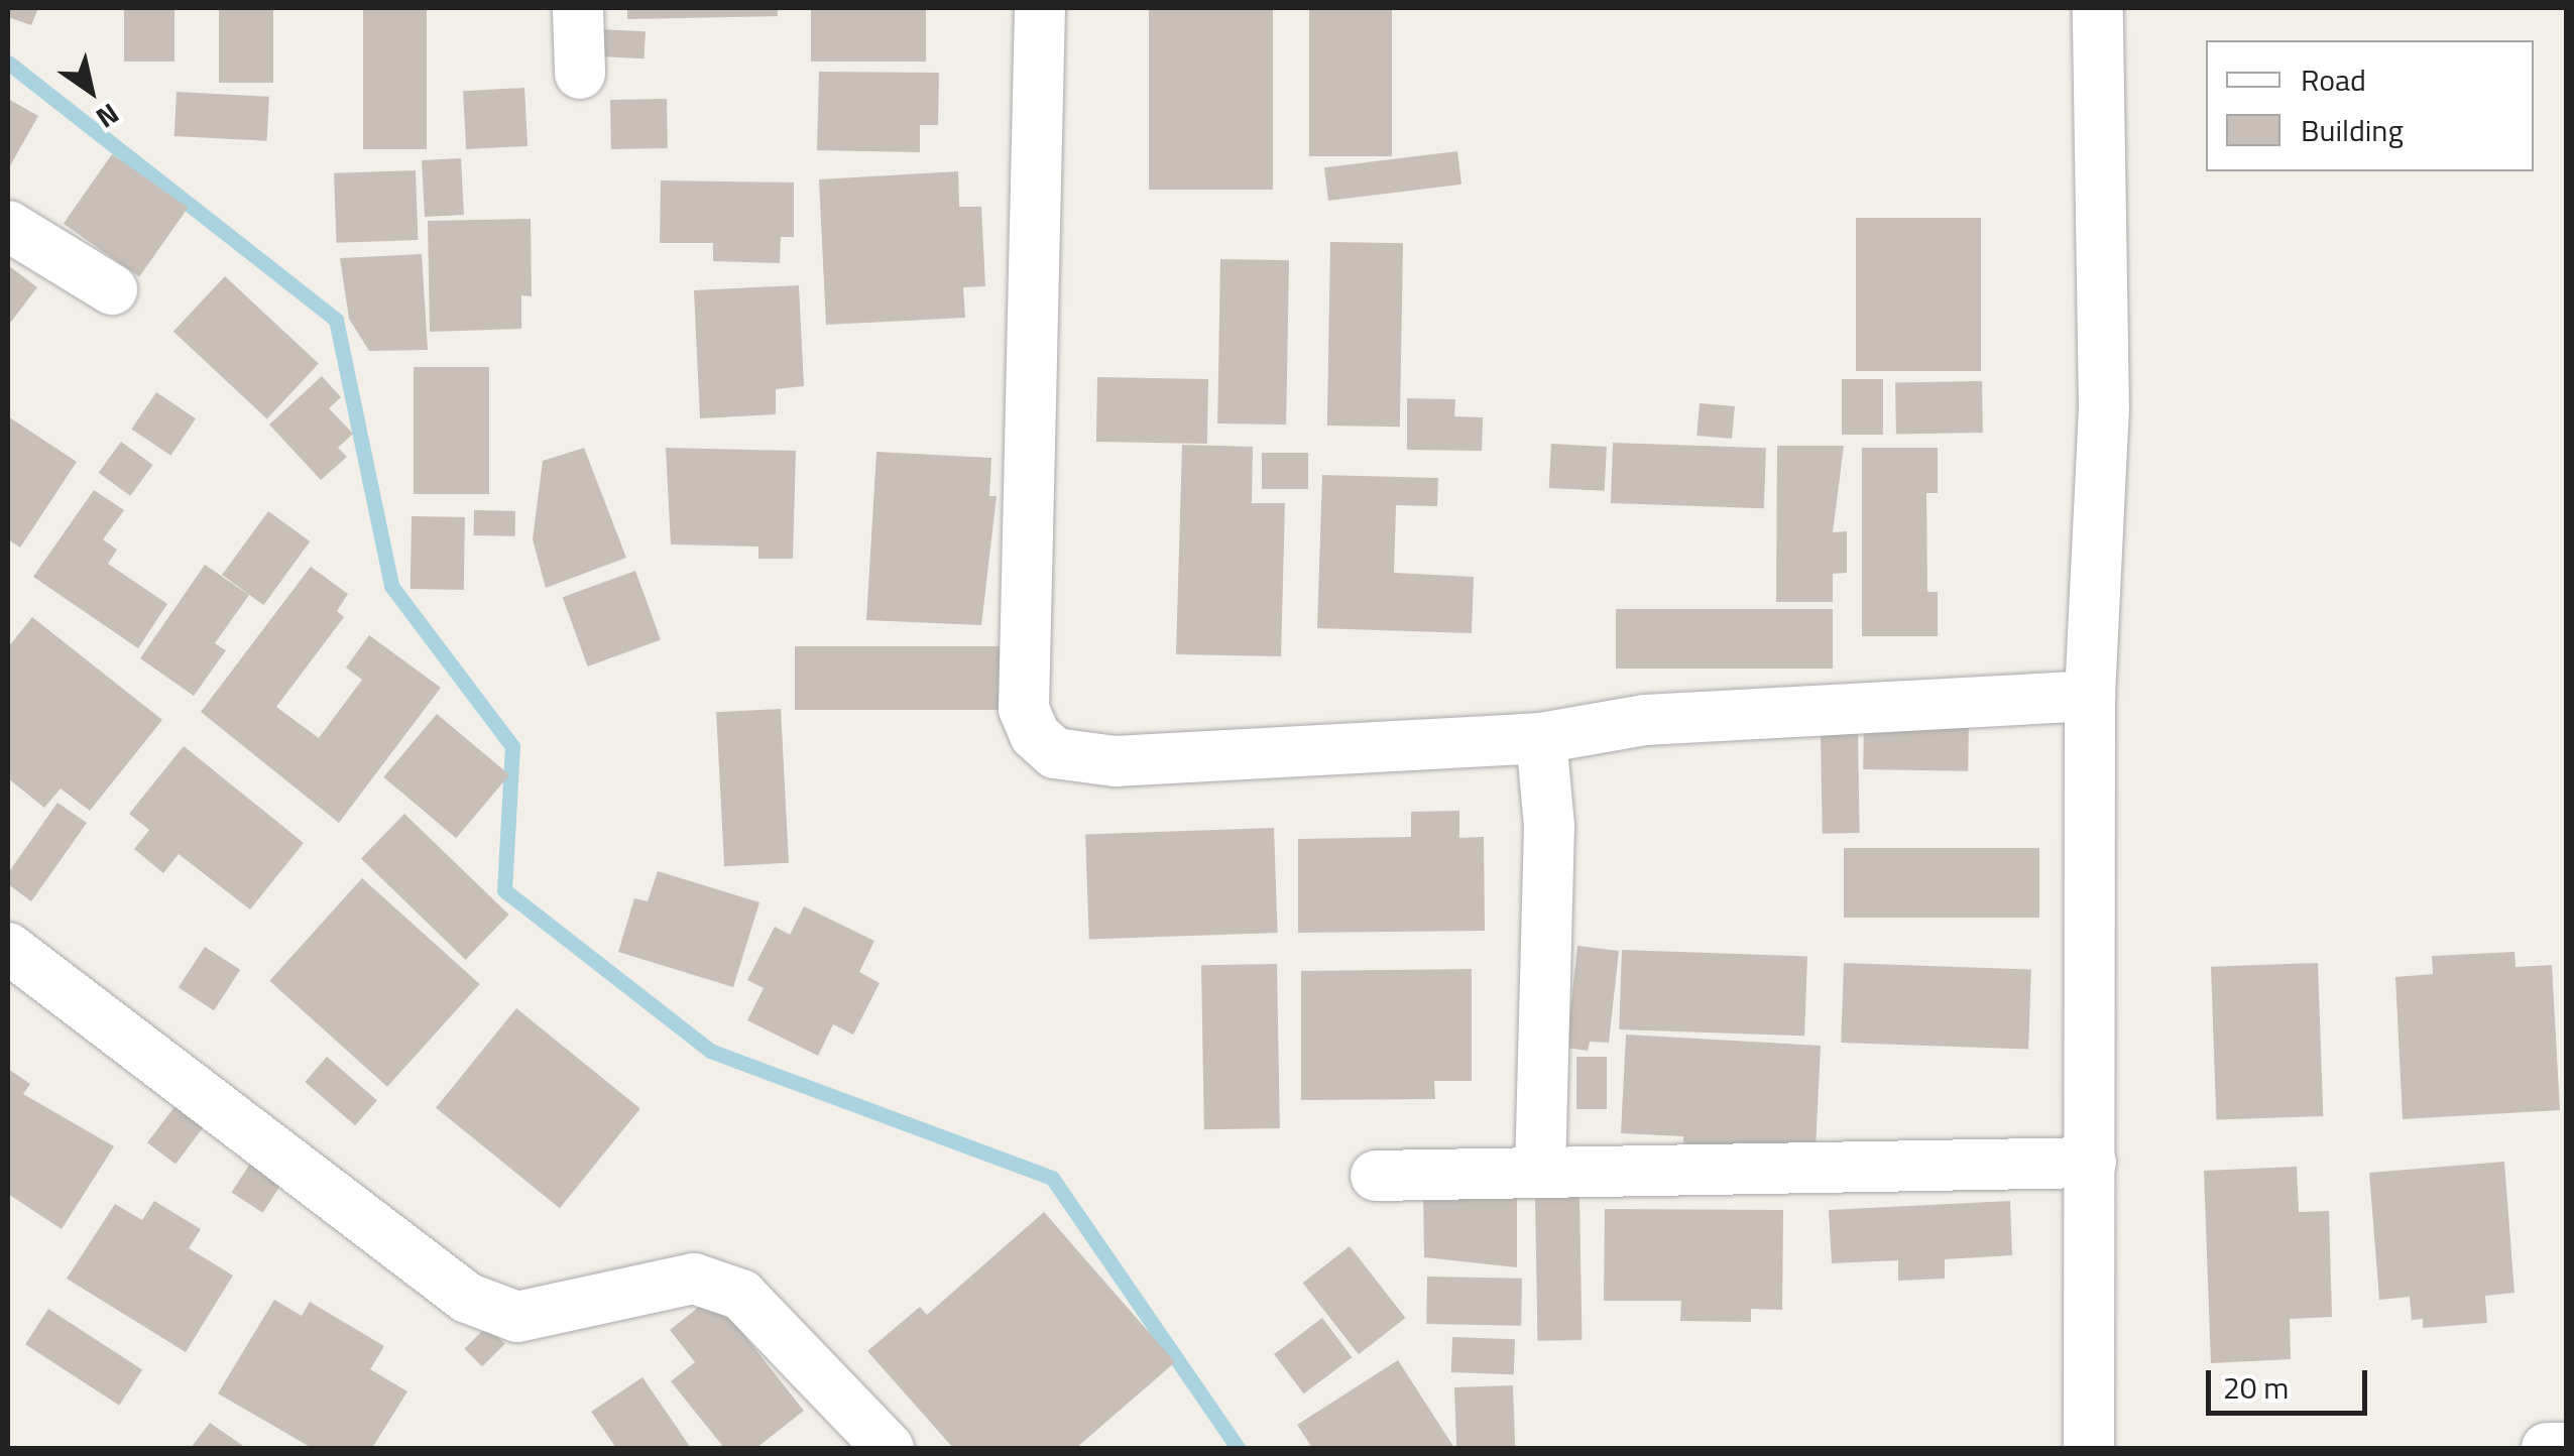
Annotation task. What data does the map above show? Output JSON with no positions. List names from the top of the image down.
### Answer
{
  "legend": ["Road", "Building"],
  "scale_bar": "20 m",
  "north": "bottom right"
}
